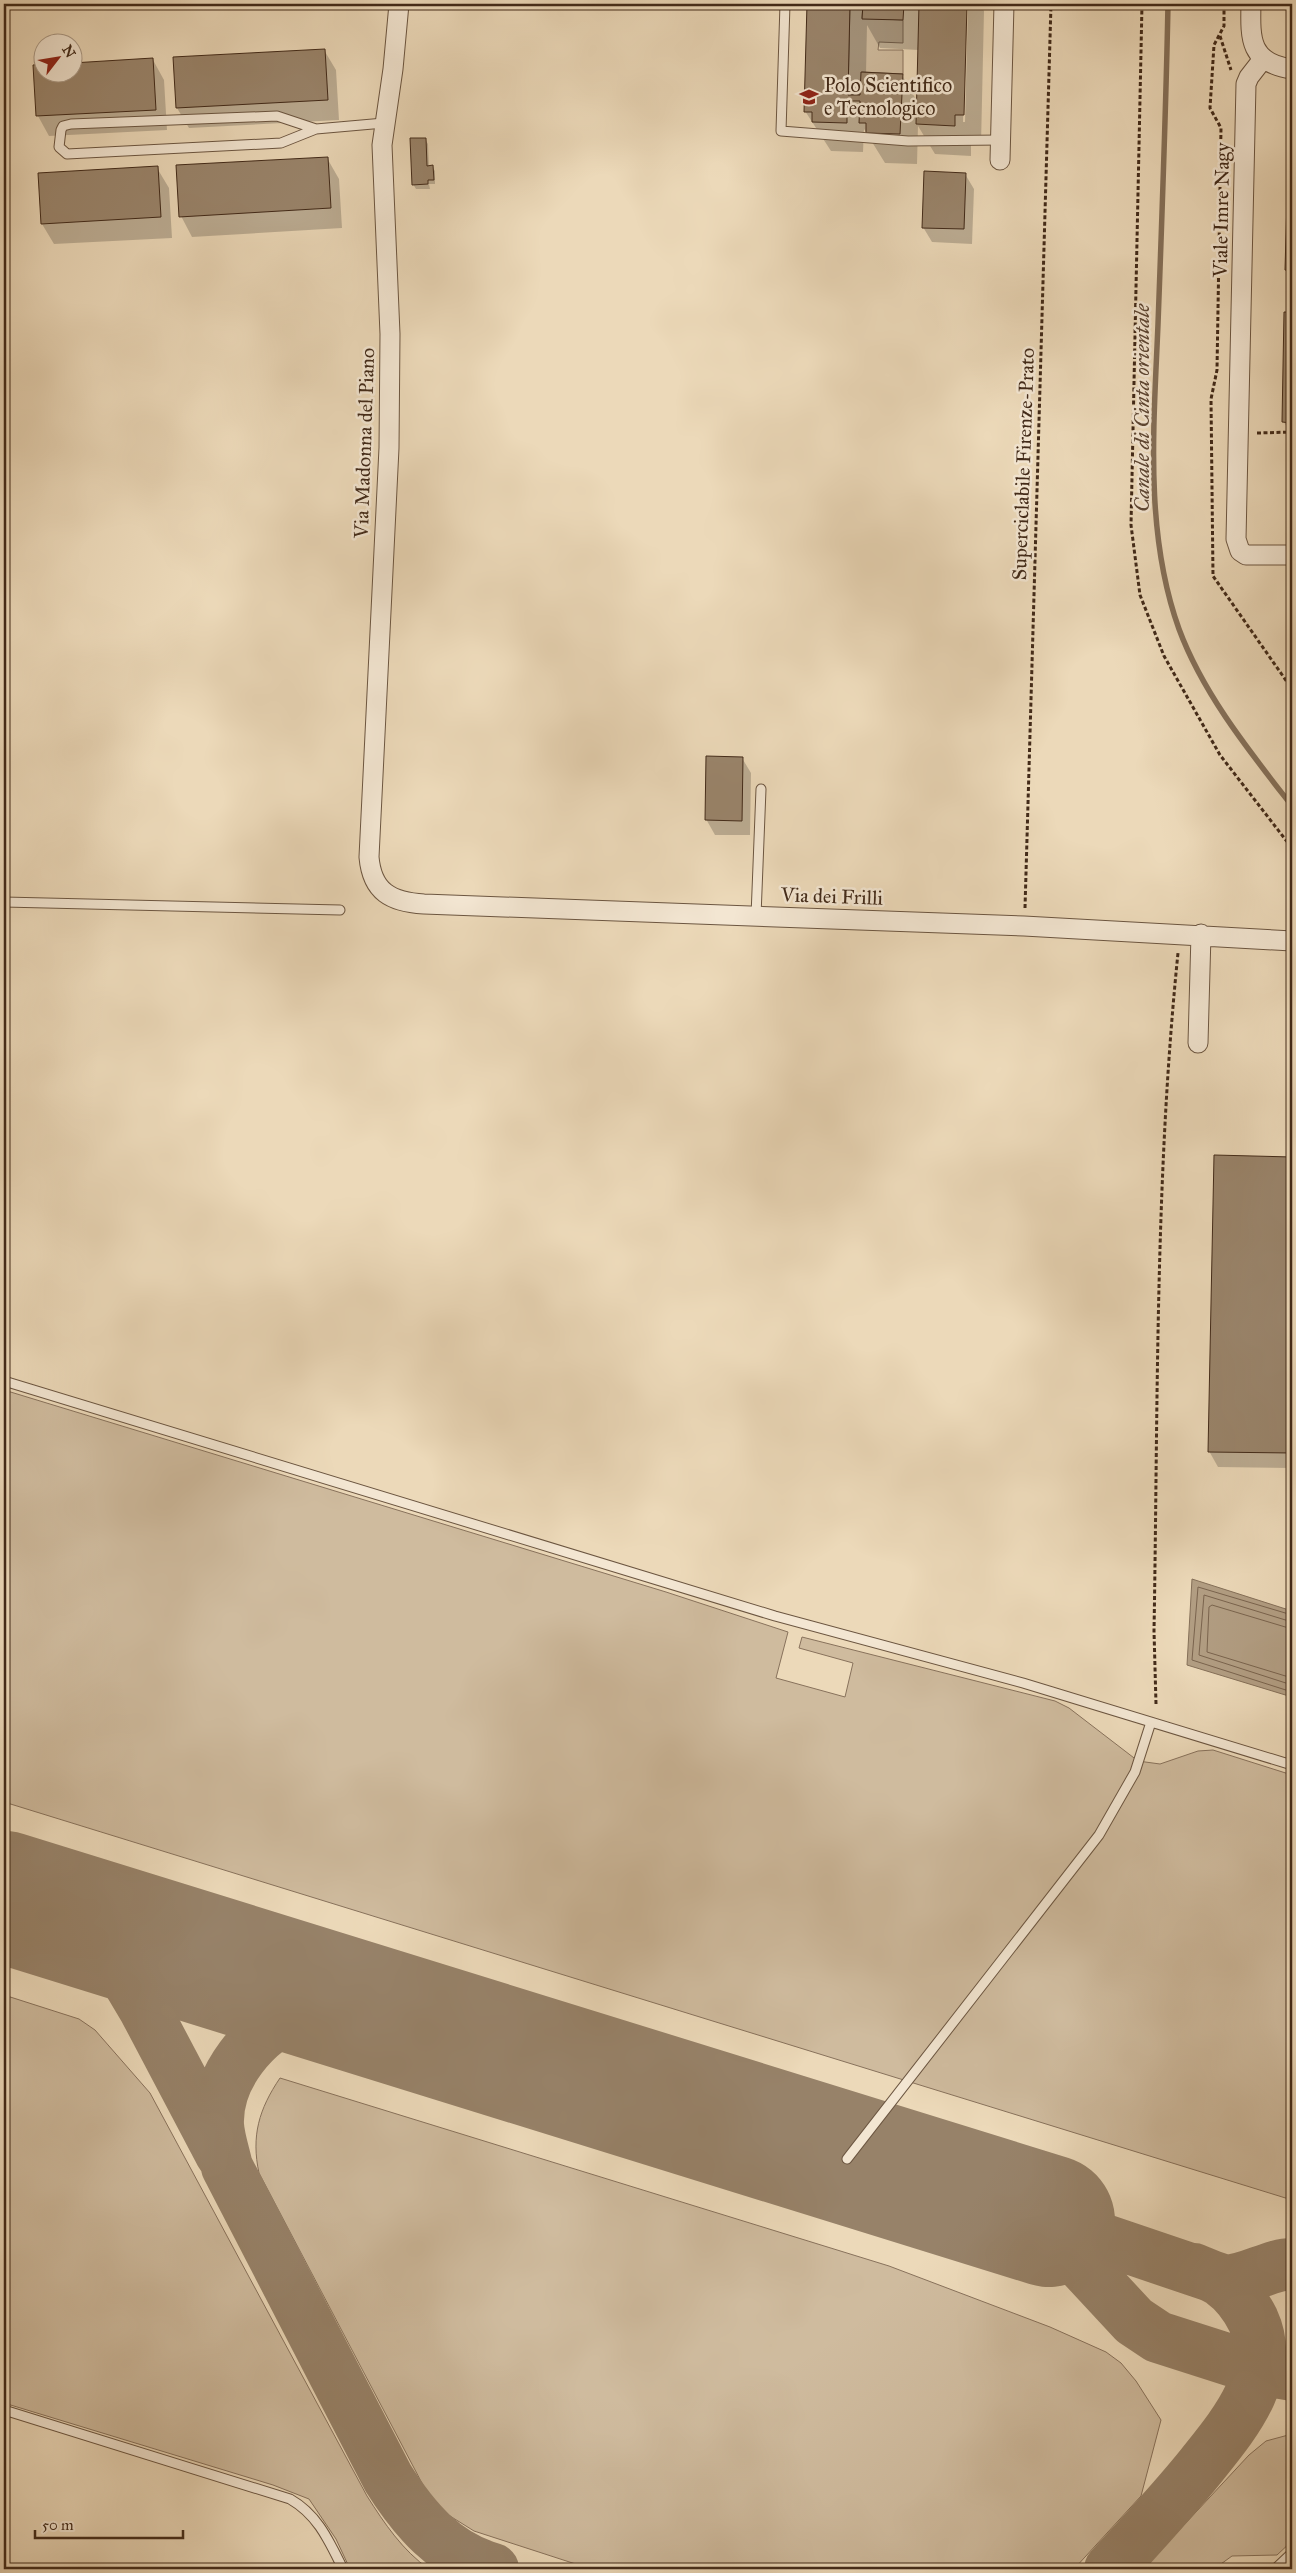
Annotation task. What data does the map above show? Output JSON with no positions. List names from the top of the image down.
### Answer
{
  "streets": {
    "street": ["Viale Imre Nagy", "Via Madonna del Piano", "Via dei Frilli"],
    "path": ["Superciclabile Firenze-Prato"]
  },
  "crossings": [
    ["Via Madonna del Piano", "Via dei Frilli"],
    ["Superciclabile Firenze-Prato", "Via dei Frilli"]
  ],
  "water": ["Canale di Cinta orientale"],
  "places": {
    "school or university": ["Polo Scientifico e Tecnologico"]
  },
  "scale_bar": "50 m",
  "north": "top right"
}
